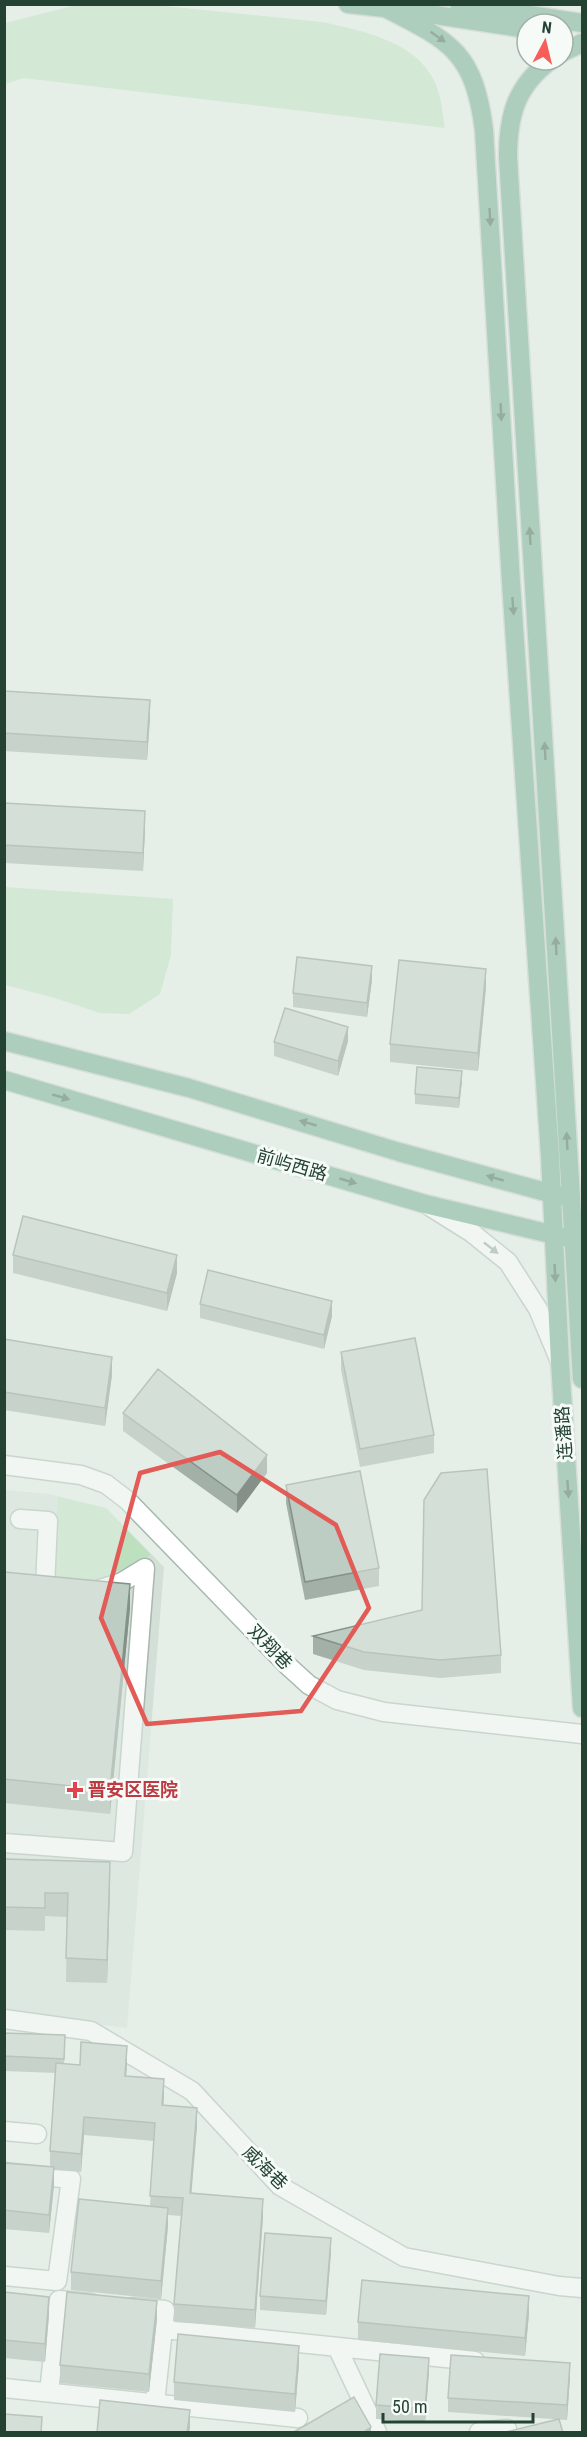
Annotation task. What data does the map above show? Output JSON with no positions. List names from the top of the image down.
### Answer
{
  "streets": {
    "main road": ["前屿西路", "连潘路"],
    "street": ["双翔巷", "威海巷"]
  },
  "crossings": [
    ["前屿西路", "连潘路"]
  ],
  "places": {
    "health": ["晋安区医院"]
  },
  "scale_bar": "50 m",
  "north": "top"
}
